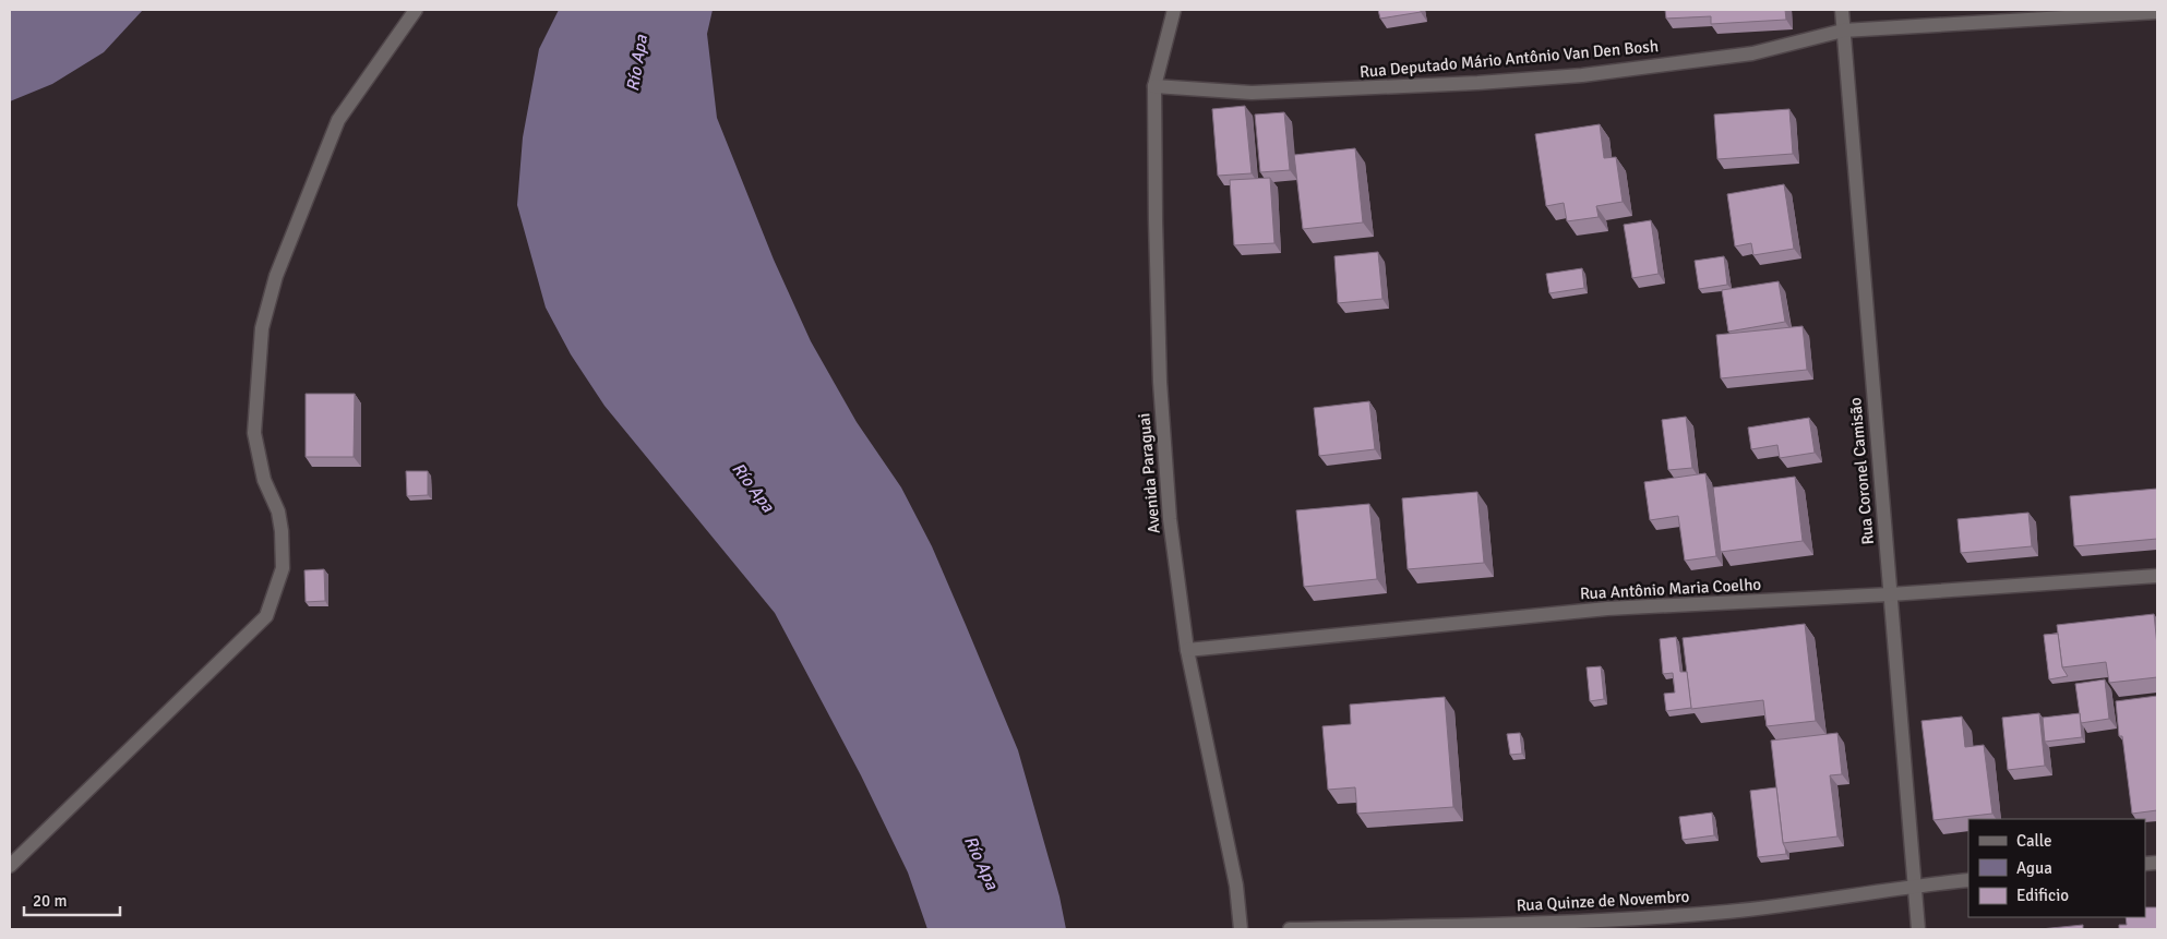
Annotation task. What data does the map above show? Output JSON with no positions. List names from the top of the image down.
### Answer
{
  "streets": {
    "street": [
      "Rua Deputado Mário Antônio Van Den Bosh",
      "Rua Coronel Camisão",
      "Avenida Paraguai",
      "Rua Antônio Maria Coelho",
      "Rua Quinze de Novembro"
    ]
  },
  "crossings": [
    ["Rua Deputado Mário Antônio Van Den Bosh", "Rua Coronel Camisão"],
    ["Rua Deputado Mário Antônio Van Den Bosh", "Avenida Paraguai"],
    ["Rua Coronel Camisão", "Rua Antônio Maria Coelho"],
    ["Rua Coronel Camisão", "Rua Quinze de Novembro"],
    ["Avenida Paraguai", "Rua Antônio Maria Coelho"]
  ],
  "water": ["Río Apa"],
  "legend": ["Calle", "Agua", "Edificio"],
  "scale_bar": "20 m"
}
